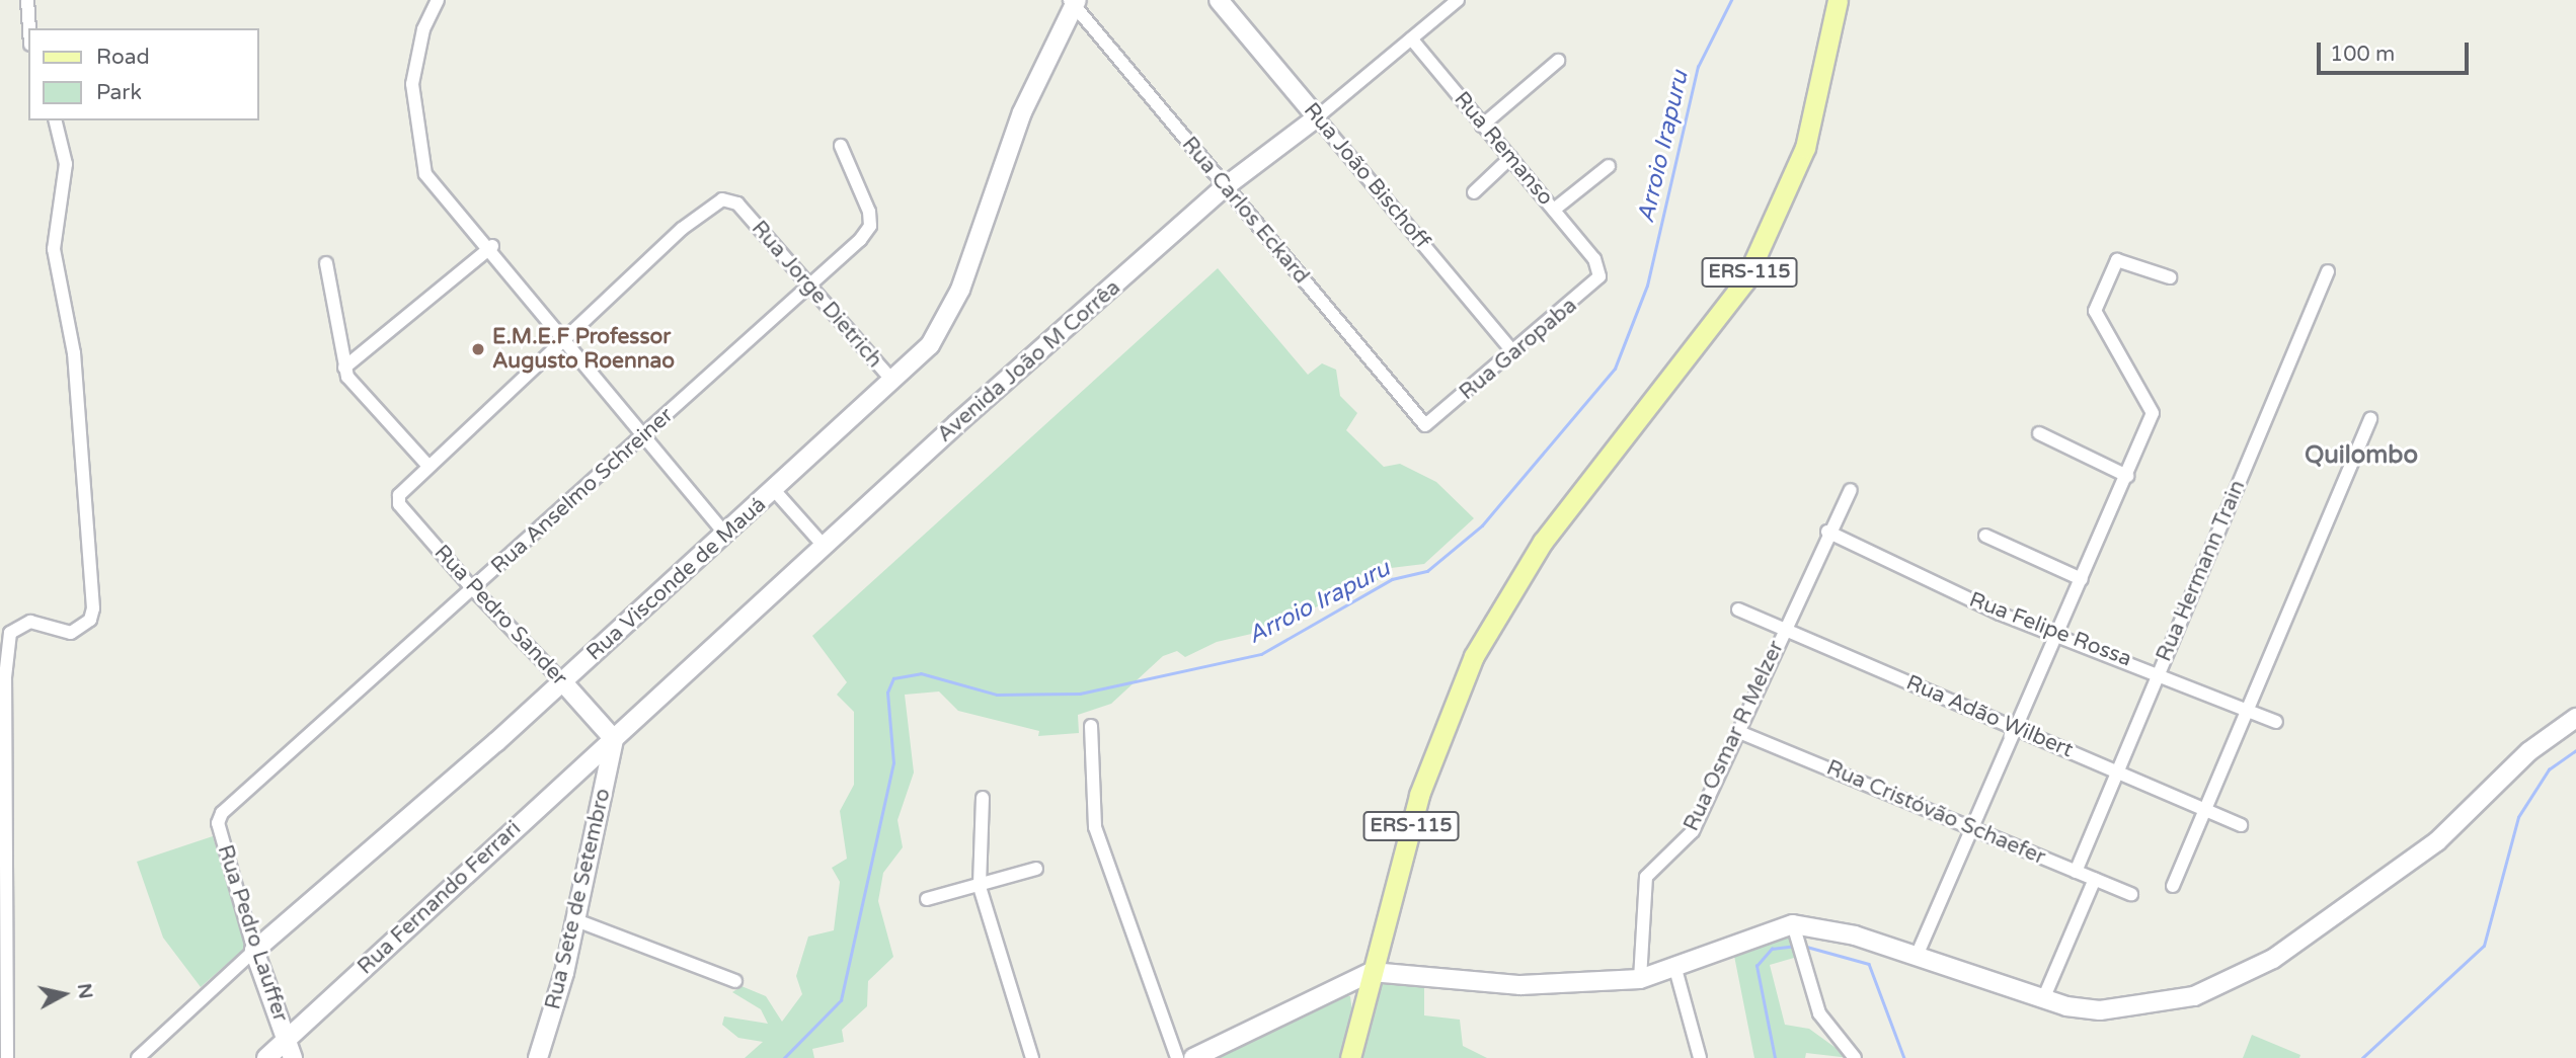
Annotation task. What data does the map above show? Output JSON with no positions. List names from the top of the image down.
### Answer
{
  "streets": {
    "main road": ["ERS-115"],
    "street": [
      "Rua Remanso",
      "Rua João Bischoff",
      "Rua Carlos Eckard",
      "Rua Jorge Dietrich",
      "Rua Garopaba",
      "Avenida João M Corrêa",
      "Rua Anselmo Schreiner",
      "Rua Hermann Train",
      "Rua Visconde de Mauá",
      "Rua Pedro Sander",
      "Rua Felipe Rossa",
      "Rua Adão Wilbert",
      "Rua Osmar R Melzer",
      "Rua Cristóvão Schaefer",
      "Rua Fernando Ferrari",
      "Rua Sete de Setembro",
      "Rua Pedro Lauffer"
    ]
  },
  "crossings": [
    ["Rua Remanso", "Rua Garopaba"],
    ["Rua Remanso", "Avenida João M Corrêa"],
    ["Rua João Bischoff", "Rua Garopaba"],
    ["Rua João Bischoff", "Avenida João M Corrêa"],
    ["Rua Carlos Eckard", "Rua Garopaba"],
    ["Rua Carlos Eckard", "Avenida João M Corrêa"],
    ["Rua Carlos Eckard", "Rua Visconde de Mauá"],
    ["Rua Jorge Dietrich", "Rua Anselmo Schreiner"],
    ["Rua Jorge Dietrich", "Rua Visconde de Mauá"],
    ["Avenida João M Corrêa", "Rua Pedro Sander"],
    ["Avenida João M Corrêa", "Rua Fernando Ferrari"],
    ["Avenida João M Corrêa", "Rua Sete de Setembro"],
    ["Rua Anselmo Schreiner", "Rua Pedro Sander"],
    ["Rua Anselmo Schreiner", "Rua Pedro Lauffer"],
    ["Rua Hermann Train", "Rua Felipe Rossa"],
    ["Rua Hermann Train", "Rua Adão Wilbert"],
    ["Rua Hermann Train", "Rua Cristóvão Schaefer"],
    ["Rua Visconde de Mauá", "Rua Pedro Sander"],
    ["Rua Visconde de Mauá", "Rua Pedro Lauffer"],
    ["Rua Pedro Sander", "Rua Fernando Ferrari"],
    ["Rua Pedro Sander", "Rua Sete de Setembro"],
    ["Rua Felipe Rossa", "Rua Osmar R Melzer"],
    ["Rua Adão Wilbert", "Rua Osmar R Melzer"],
    ["Rua Osmar R Melzer", "Rua Cristóvão Schaefer"],
    ["Rua Fernando Ferrari", "Rua Sete de Setembro"],
    ["Rua Fernando Ferrari", "Rua Pedro Lauffer"]
  ],
  "districts": ["Quilombo"],
  "water": ["Arroio Irapuru"],
  "places": ["E.M.E.F Professor Augusto Roennao"],
  "legend": ["Road", "Park"],
  "scale_bar": "100 m",
  "north": "right"
}
